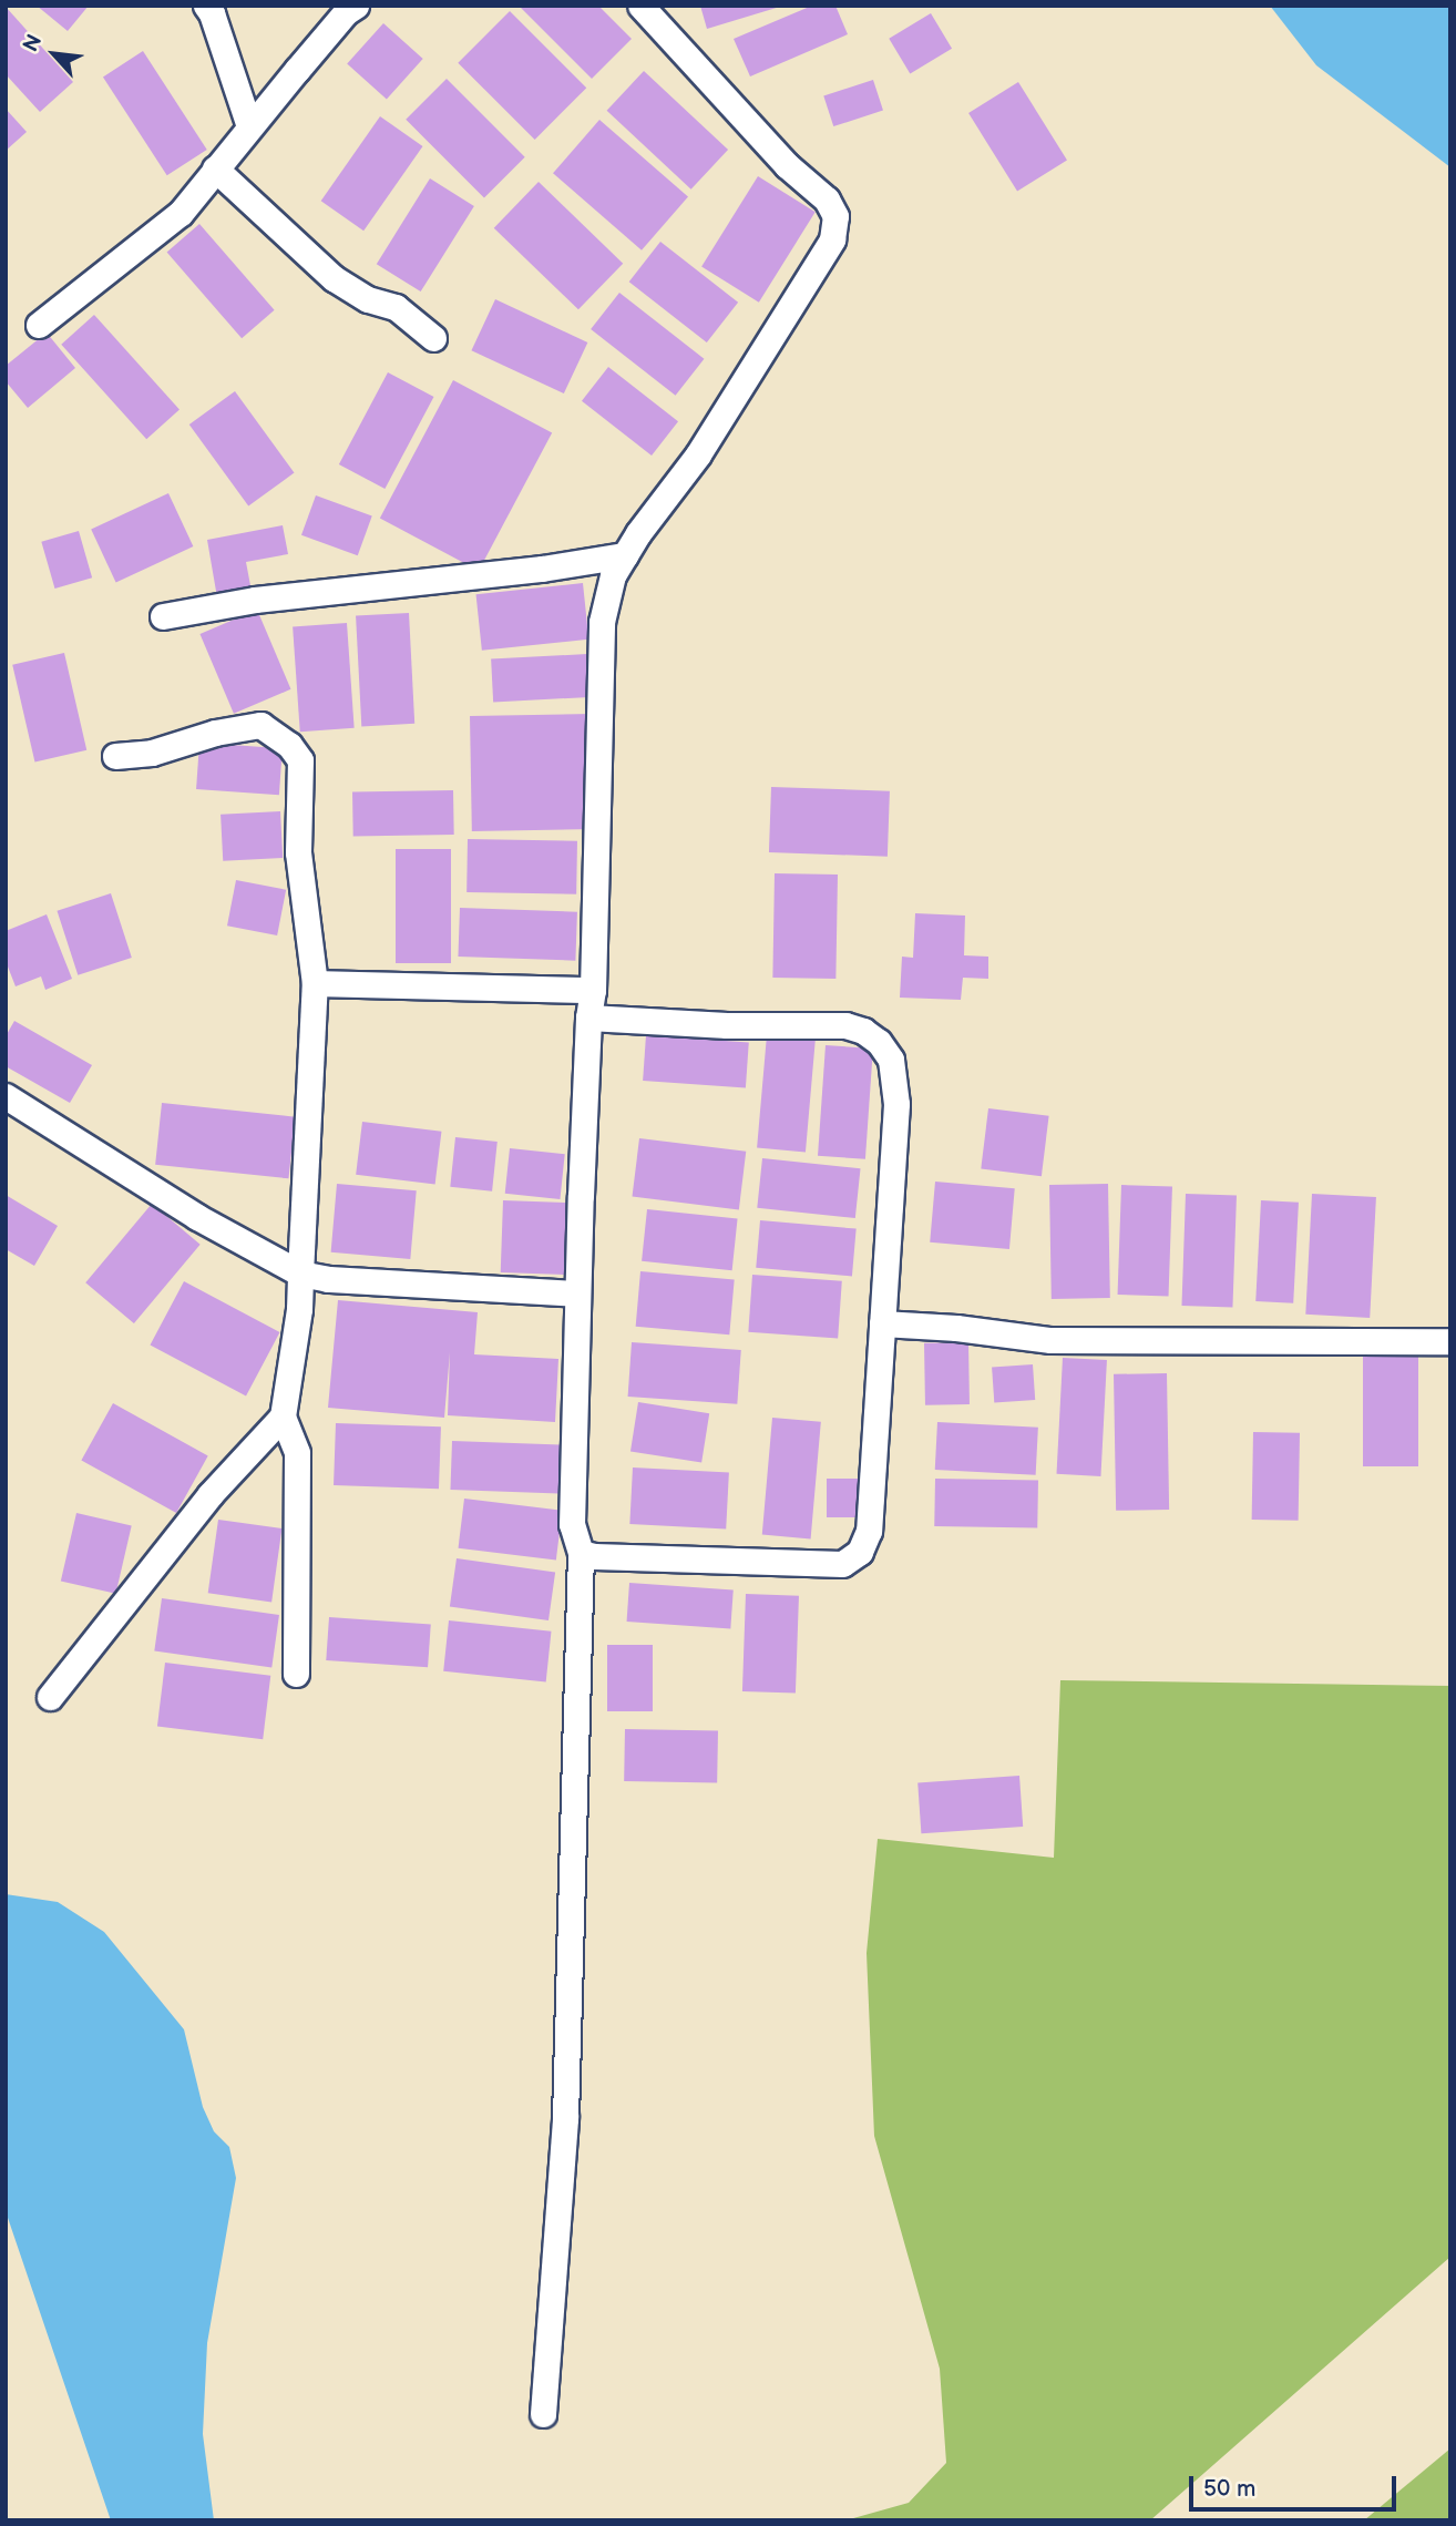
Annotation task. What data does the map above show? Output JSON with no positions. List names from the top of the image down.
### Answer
{
  "scale_bar": "50 m",
  "north": "top left"
}
